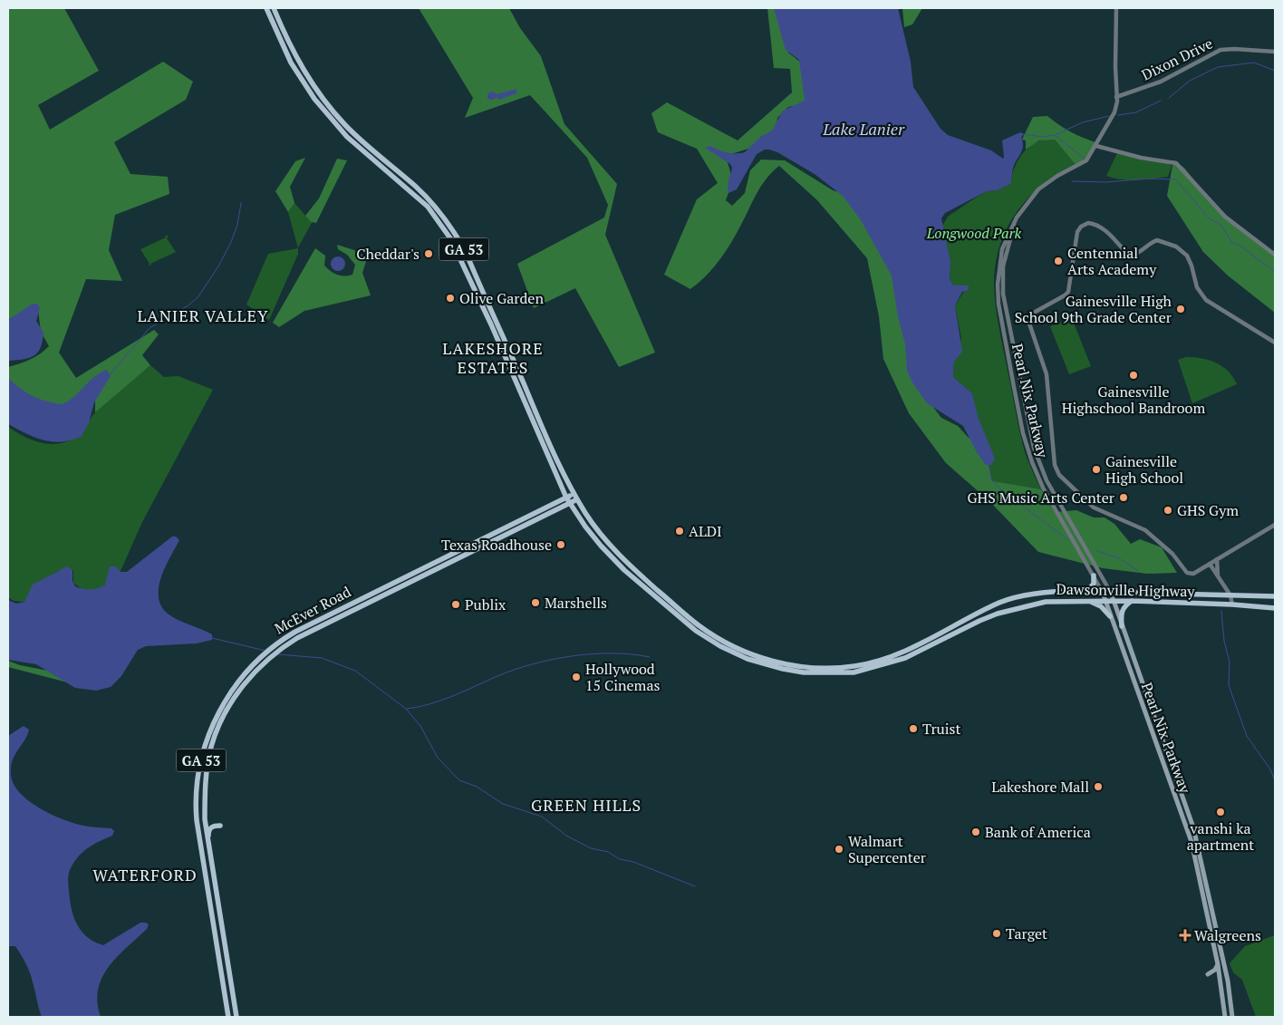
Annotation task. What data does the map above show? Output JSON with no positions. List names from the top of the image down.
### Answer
{
  "streets": {
    "main road": [
      "GA 53",
      "Pearl Nix Parkway",
      "Dawsonville Highway",
      "McEver Road"
    ],
    "street": ["Dixon Drive"]
  },
  "crossings": [
    ["Pearl Nix Parkway", "Dawsonville Highway"],
    ["Dawsonville Highway", "McEver Road"]
  ],
  "districts": [
    "LANIER VALLEY",
    "LAKESHORE ESTATES",
    "GREEN HILLS",
    "WATERFORD"
  ],
  "water": ["Lake Lanier"],
  "parks": ["Longwood Park"],
  "places": {
    "other": [
      "Cheddar's",
      "Centennial Arts Academy",
      "Olive Garden",
      "Gainesville High School 9th Grade Center",
      "Gainesville Highschool Bandroom",
      "Gainesville High School",
      "GHS Music Arts Center",
      "GHS Gym",
      "ALDI",
      "Texas Roadhouse",
      "Marshells",
      "Publix",
      "Hollywood 15 Cinemas",
      "Truist",
      "Lakeshore Mall",
      "vanshi ka apartment",
      "Bank of America",
      "Walmart Supercenter",
      "Target"
    ],
    "health": ["Walgreens"]
  }
}
